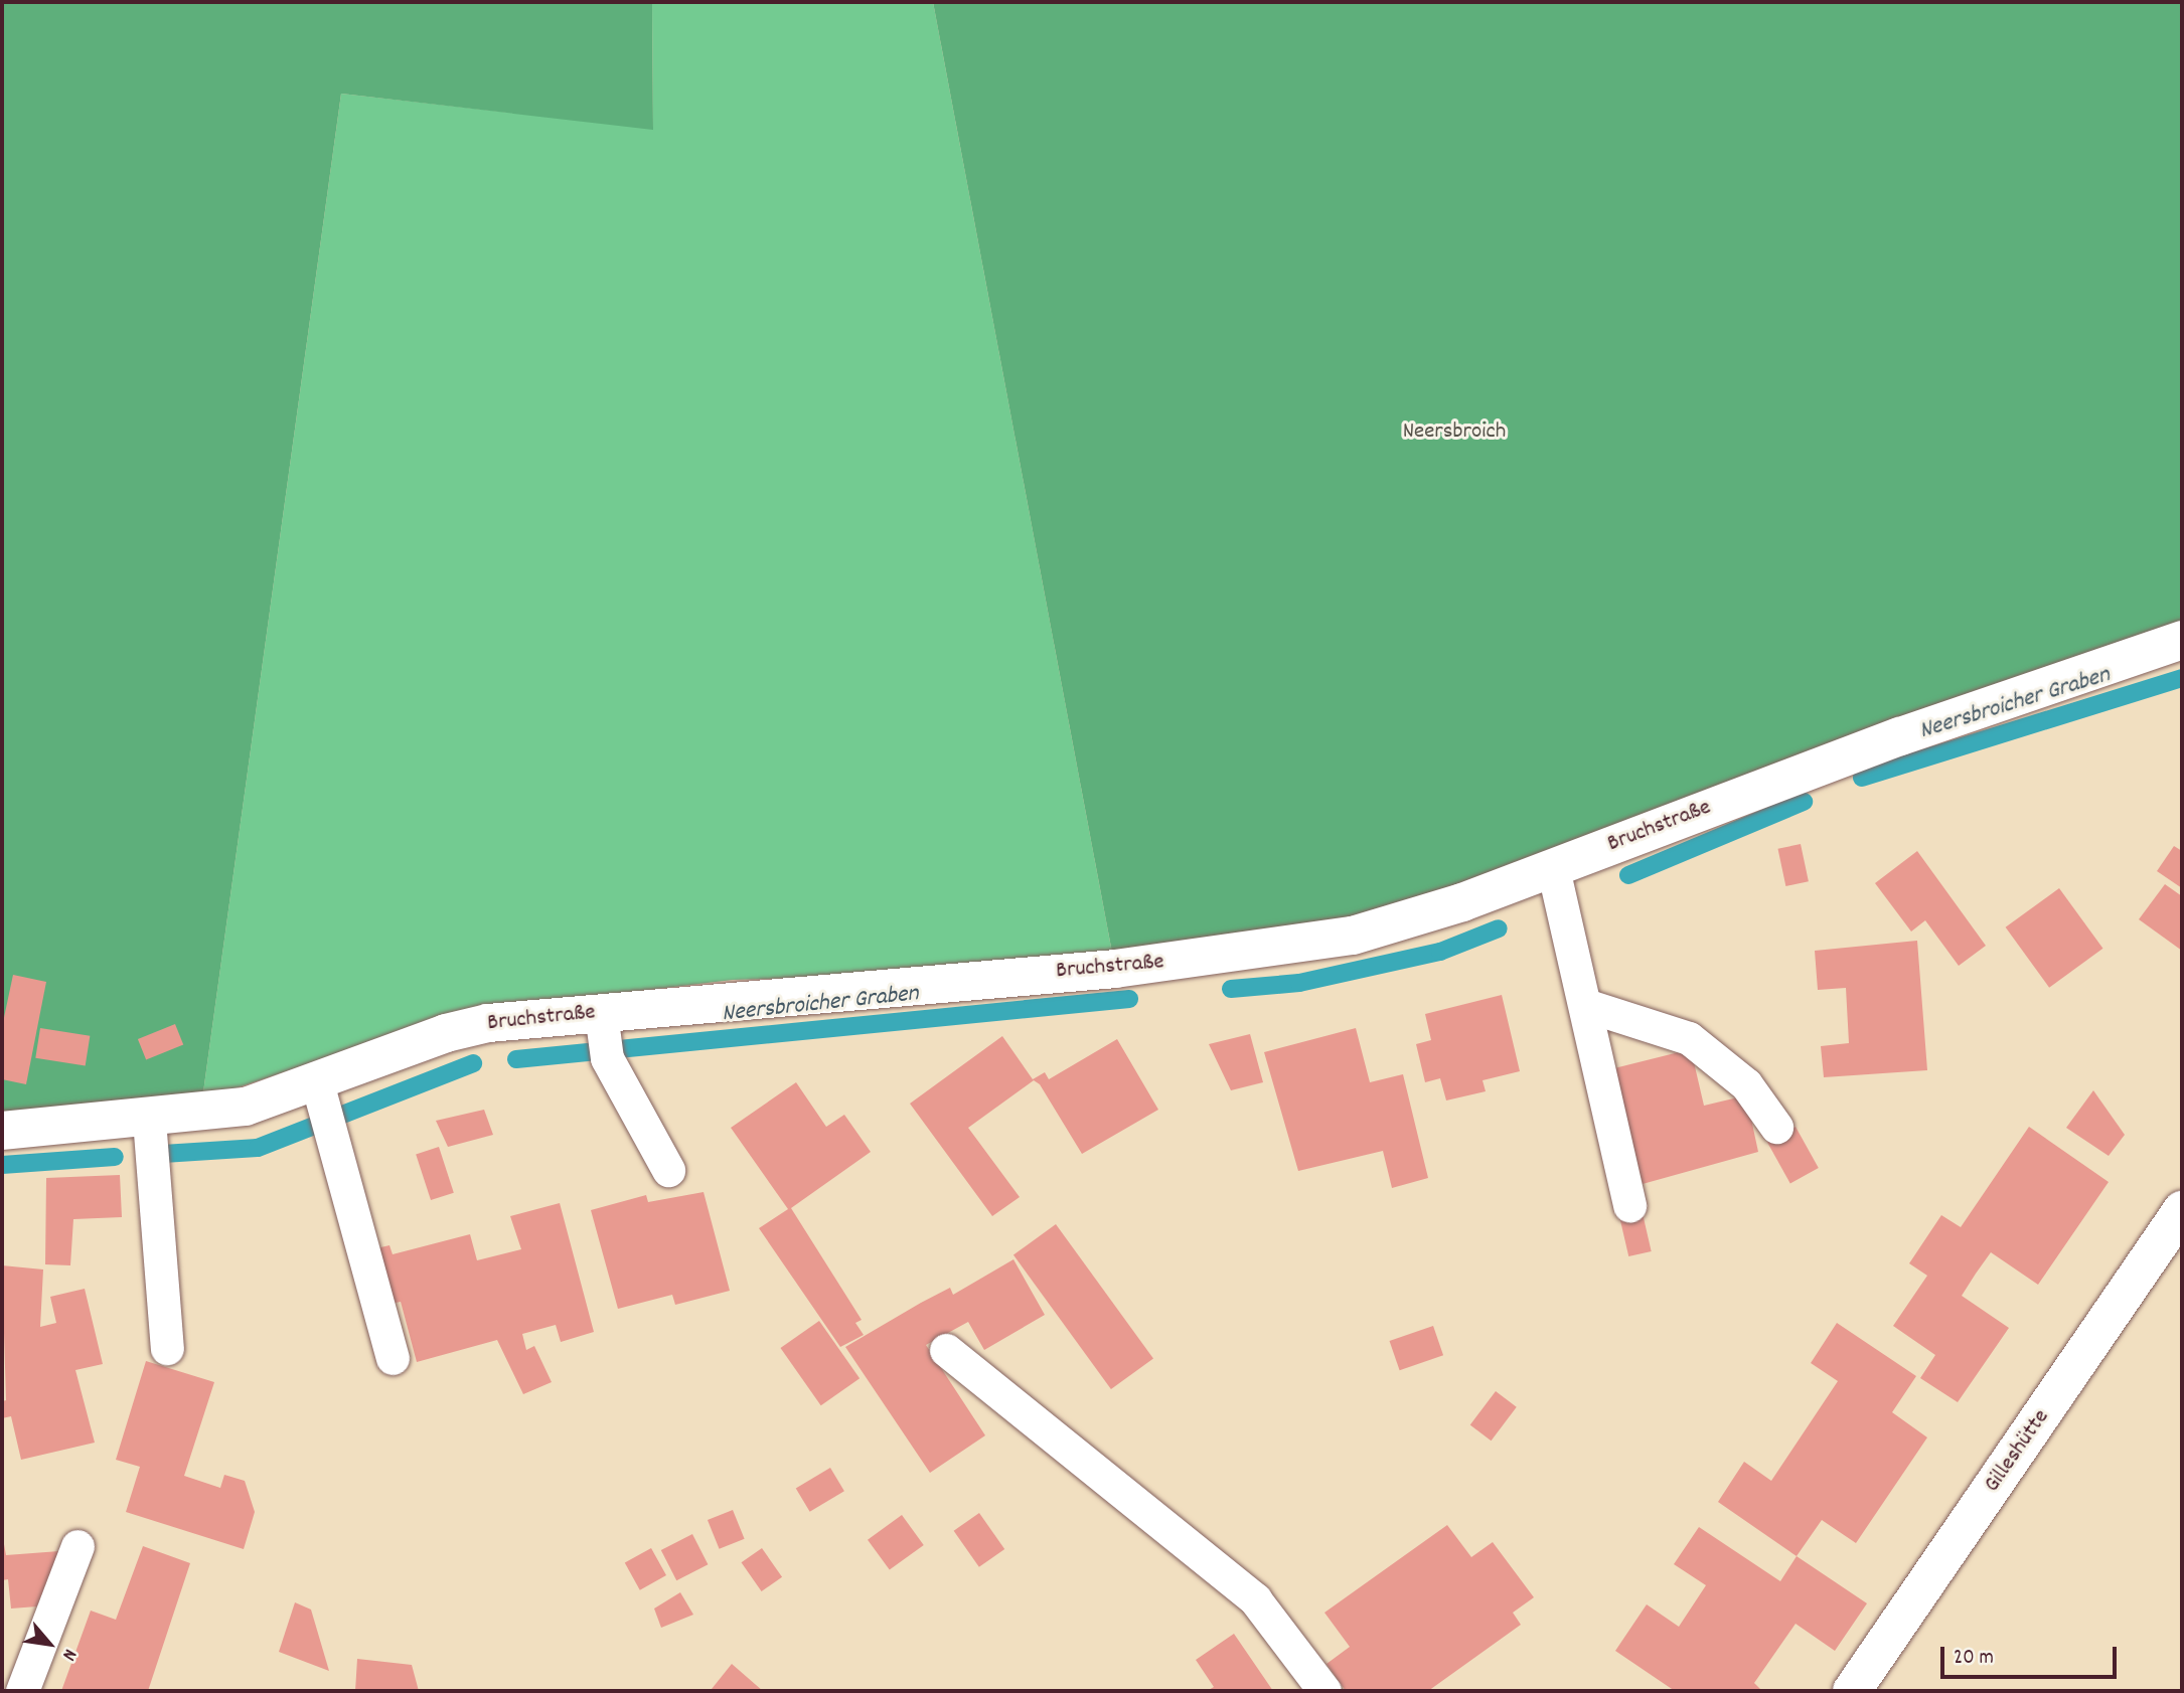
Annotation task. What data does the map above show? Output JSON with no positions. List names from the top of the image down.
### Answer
{
  "streets": {
    "street": ["Bruchstraße", "Gilleshütte"]
  },
  "water": ["Neersbroicher Graben"],
  "parks": ["Neersbroich"],
  "scale_bar": "20 m",
  "north": "bottom right"
}
